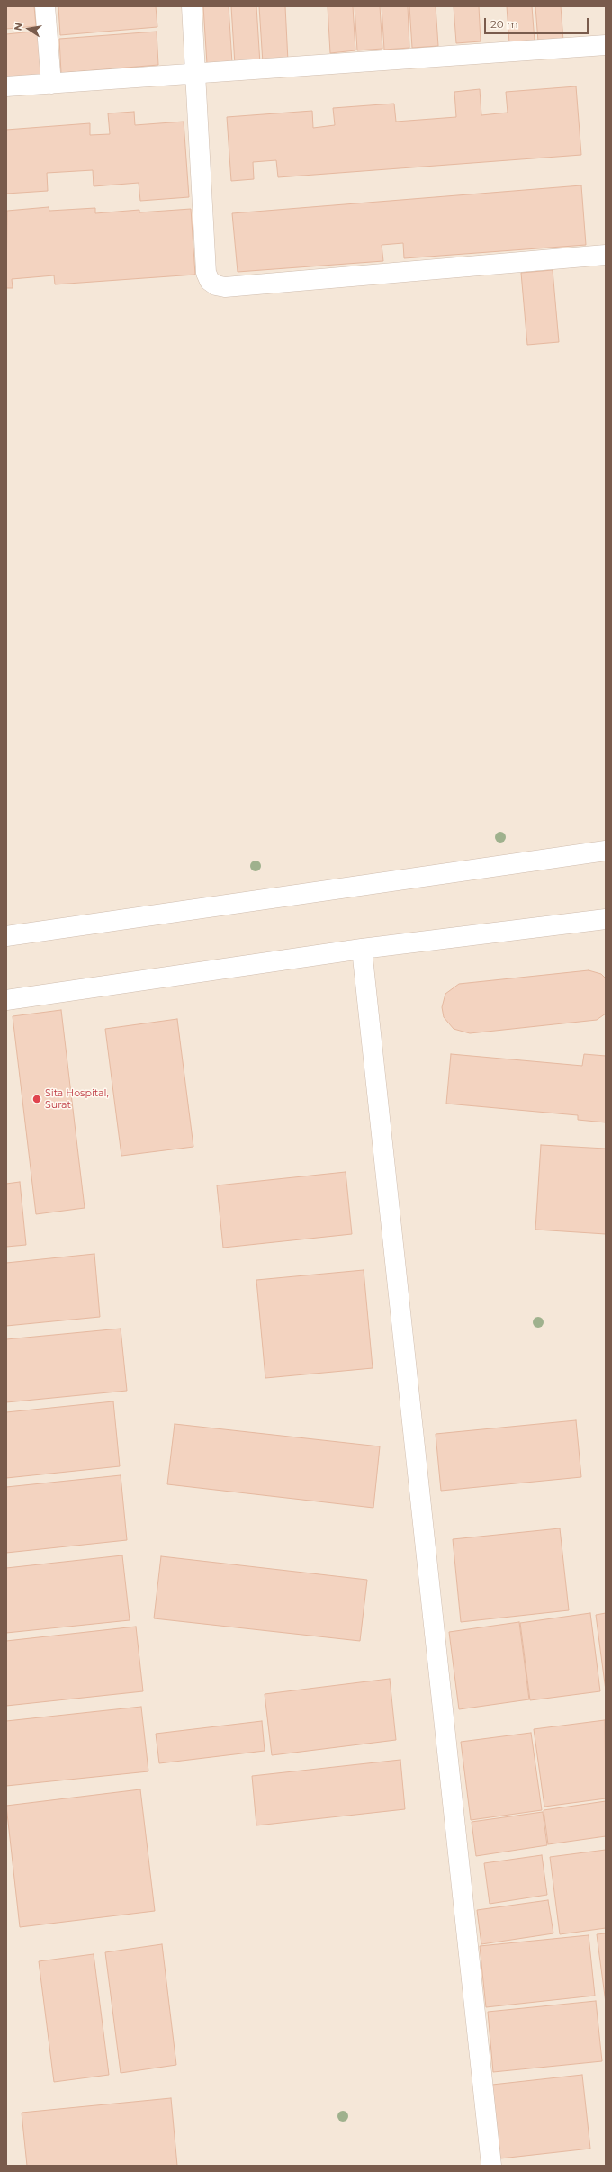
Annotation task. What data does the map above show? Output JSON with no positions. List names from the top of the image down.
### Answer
{
  "places": ["Sita Hospital, Surat"],
  "scale_bar": "20 m",
  "north": "left"
}
